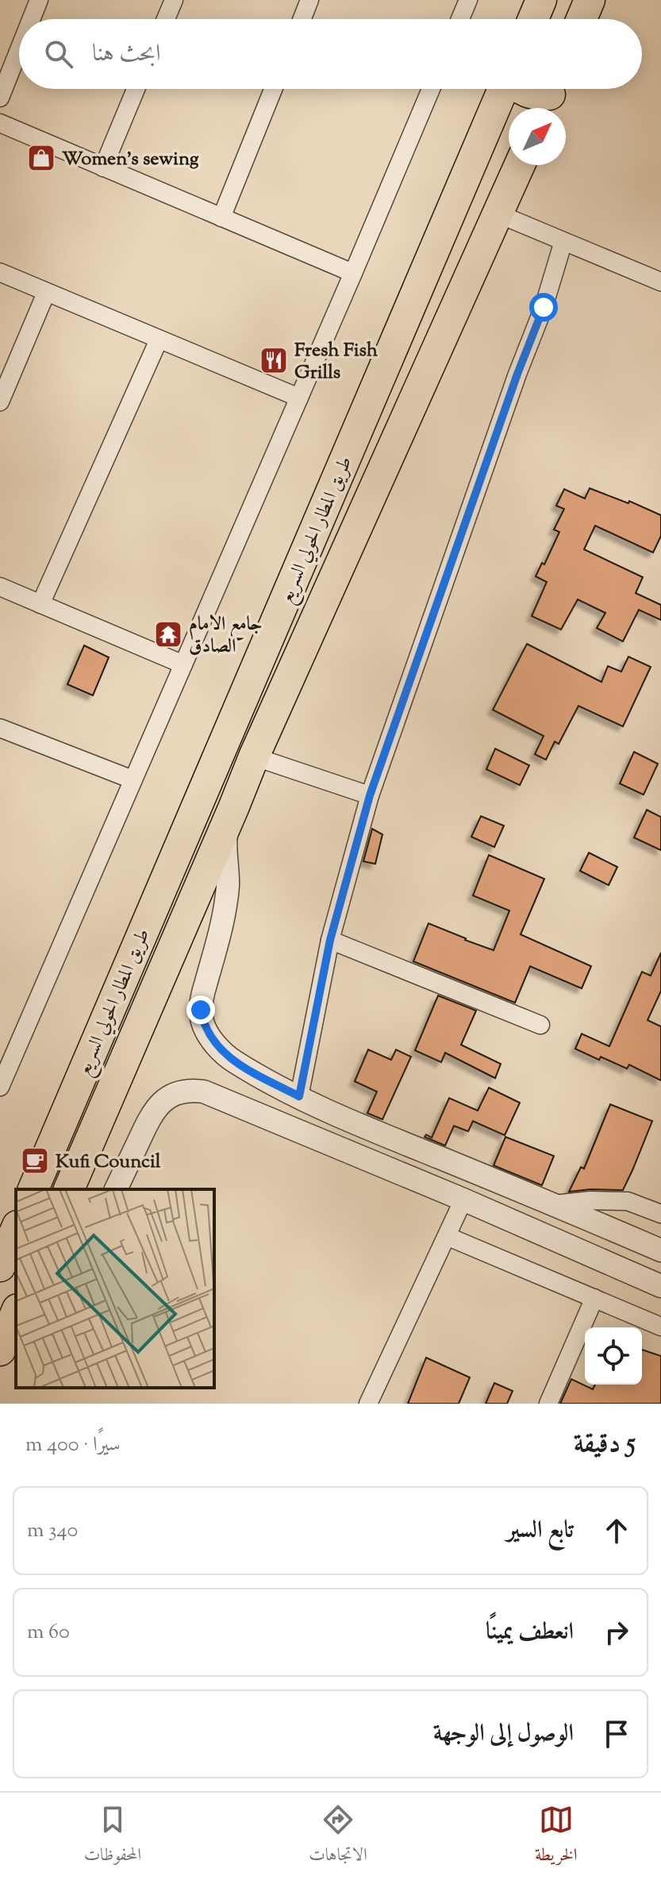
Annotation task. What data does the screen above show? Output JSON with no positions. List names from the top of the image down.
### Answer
{
  "streets": {
    "highway": ["طريق المطار الحولي السريع"]
  },
  "places": {
    "shop": ["Women's sewing"],
    "restaurant": ["Fresh Fish Grills"],
    "temple": ["جامع الامام الصادق"],
    "cafe": ["Kufi Council"]
  },
  "north": "top right",
  "page": {
    "search": "ابحث هنا",
    "heading": ["5 دقيقة", "سيرًا · 400 m"],
    "list": [
      ["تابع السير", "340 m"],
      ["انعطف يمينًا", "60 m"],
      "الوصول إلى الوجهة"
    ],
    "nav": ["الخريطة", "الاتجاهات", "المحفوظات"]
  }
}
